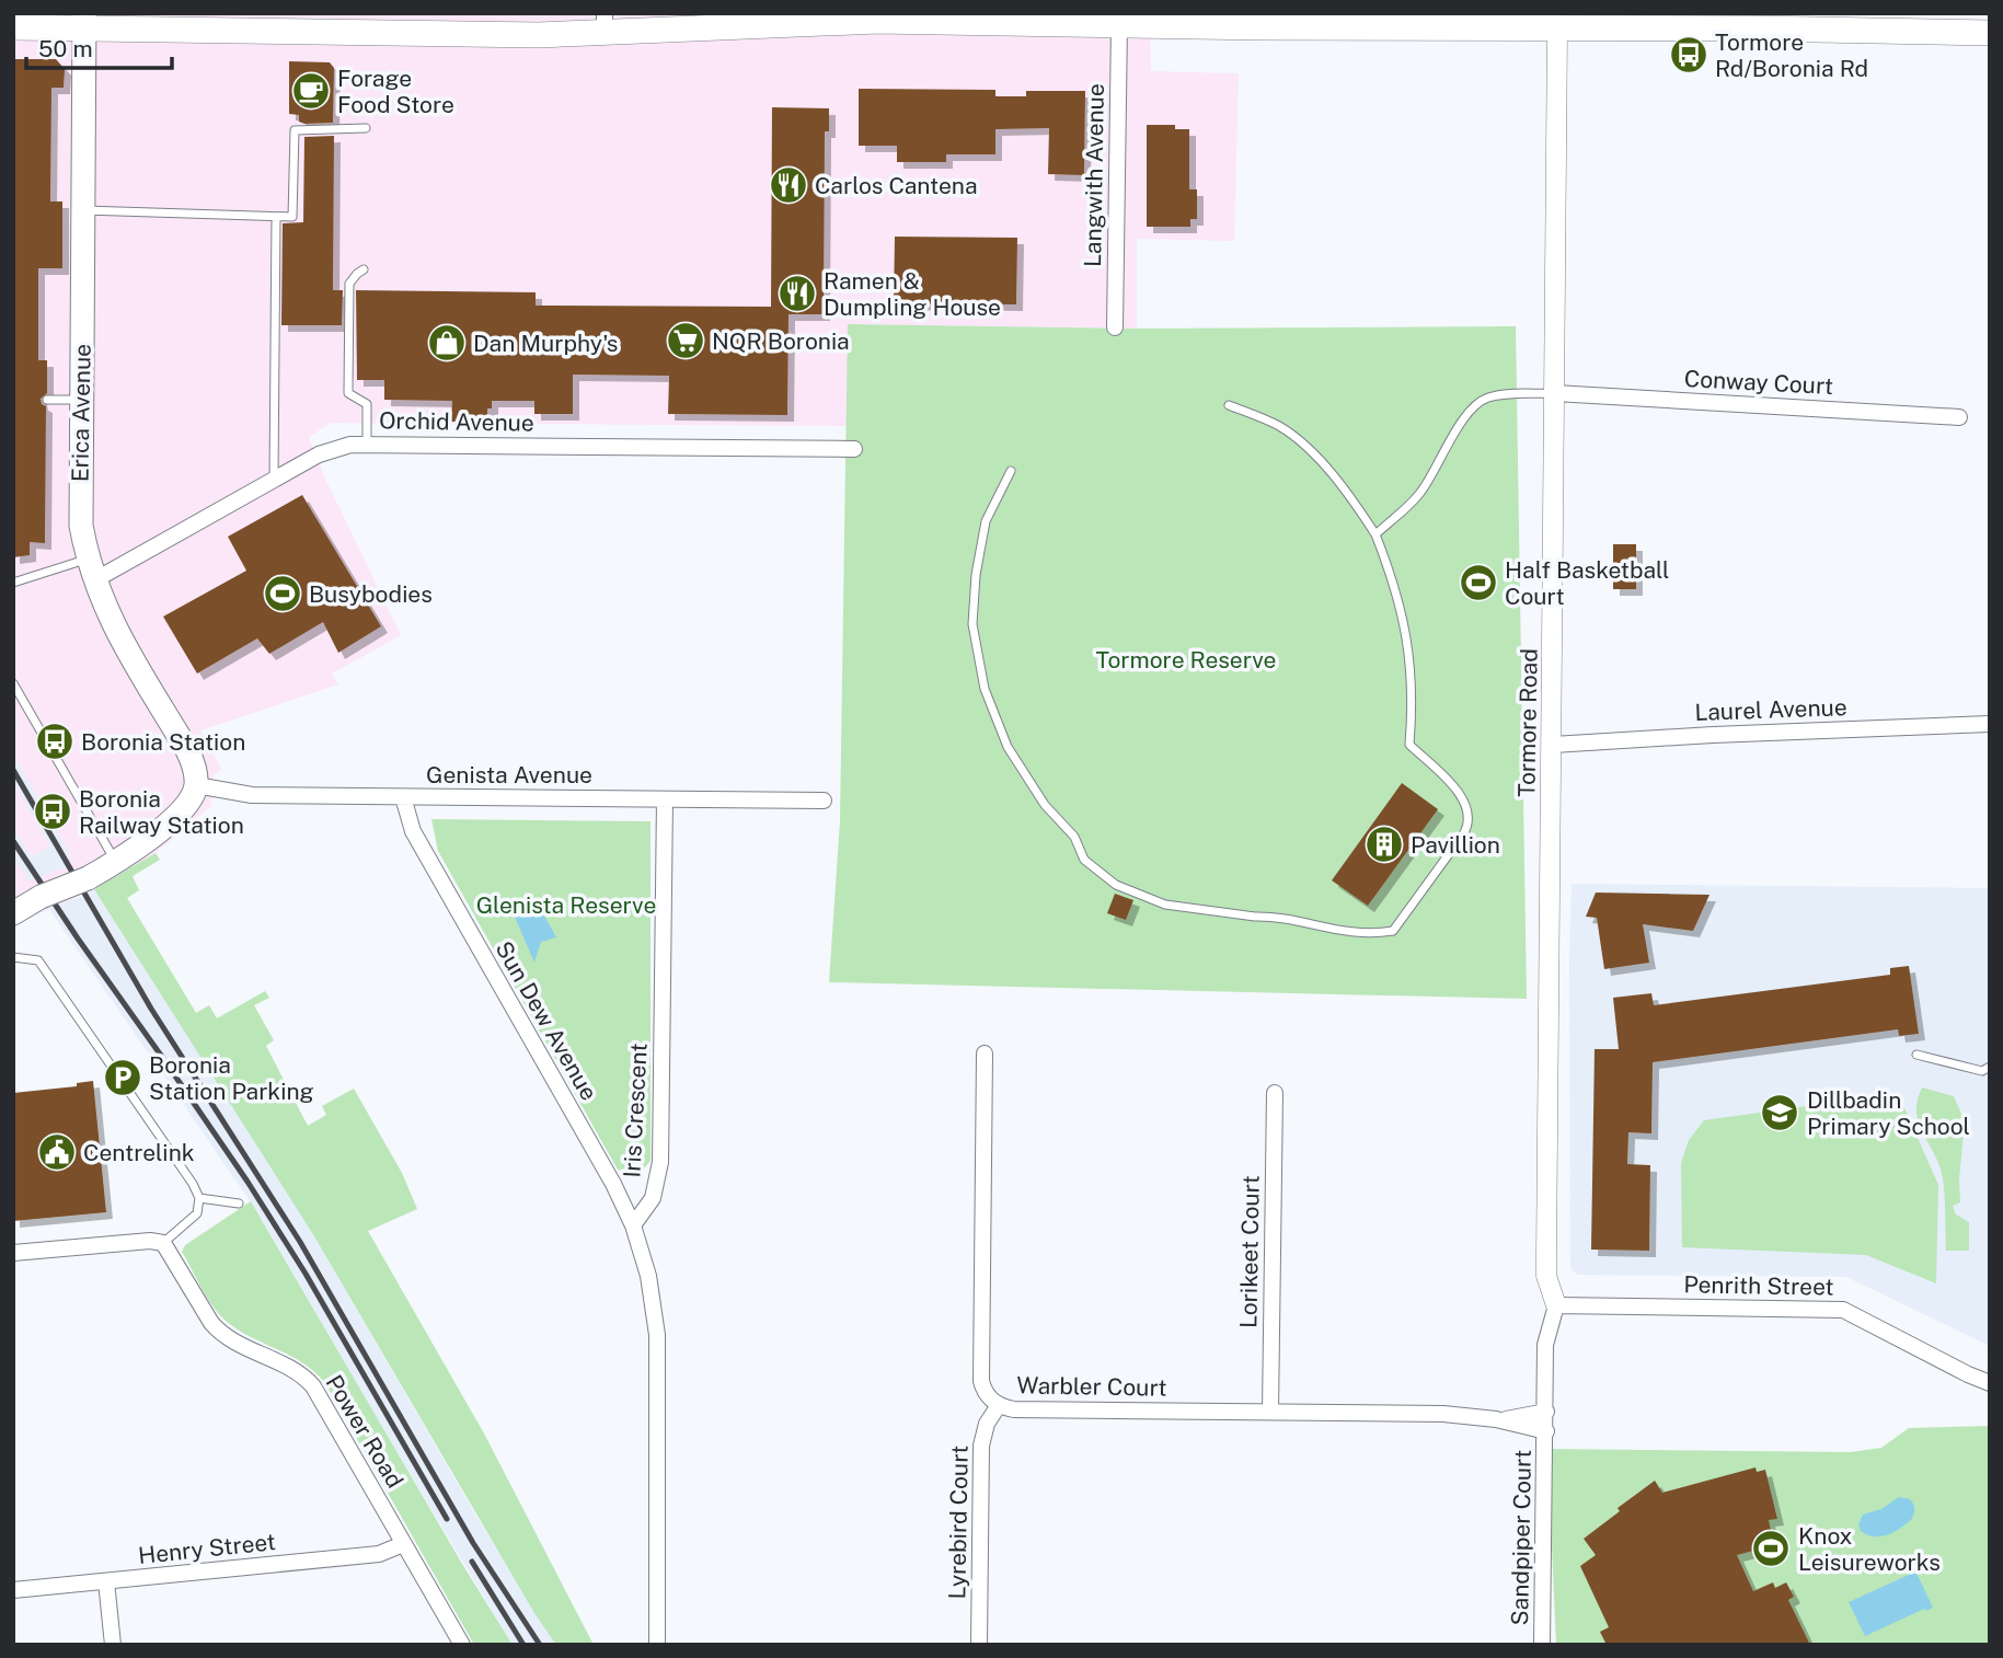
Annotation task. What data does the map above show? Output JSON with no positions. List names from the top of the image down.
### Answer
{
  "streets": {
    "main road": ["Erica Avenue"],
    "street": [
      "Langwith Avenue",
      "Conway Court",
      "Orchid Avenue",
      "Laurel Avenue",
      "Tormore Road",
      "Genista Avenue",
      "Sun Dew Avenue",
      "Iris Crescent",
      "Lorikeet Court",
      "Penrith Street",
      "Warbler Court",
      "Power Road",
      "Lyrebird Court",
      "Sandpiper Court",
      "Henry Street"
    ]
  },
  "crossings": [
    ["Conway Court", "Tormore Road"],
    ["Erica Avenue", "Orchid Avenue"],
    ["Erica Avenue", "Genista Avenue"],
    ["Laurel Avenue", "Tormore Road"],
    ["Tormore Road", "Penrith Street"],
    ["Genista Avenue", "Sun Dew Avenue"],
    ["Genista Avenue", "Iris Crescent"],
    ["Sun Dew Avenue", "Iris Crescent"],
    ["Lorikeet Court", "Warbler Court"],
    ["Warbler Court", "Lyrebird Court"],
    ["Warbler Court", "Sandpiper Court"],
    ["Power Road", "Henry Street"]
  ],
  "parks": ["Tormore Reserve", "Glenista Reserve"],
  "places": {
    "bus stop": ["Tormore Rd/Boronia Rd", "Boronia Station", "Boronia Railway Station"],
    "cafe": ["Forage Food Store"],
    "restaurant": ["Carlos Cantena", "Ramen & Dumpling House"],
    "supermarket": ["NQR Boronia"],
    "shop": ["Dan Murphy's"],
    "sports": ["Half Basketball Court", "Busybodies", "Knox Leisureworks"],
    "building": ["Pavillion"],
    "parking": ["Boronia Station Parking"],
    "school or university": ["Dillbadin Primary School"],
    "public building": ["Centrelink"]
  },
  "scale_bar": "50 m"
}
